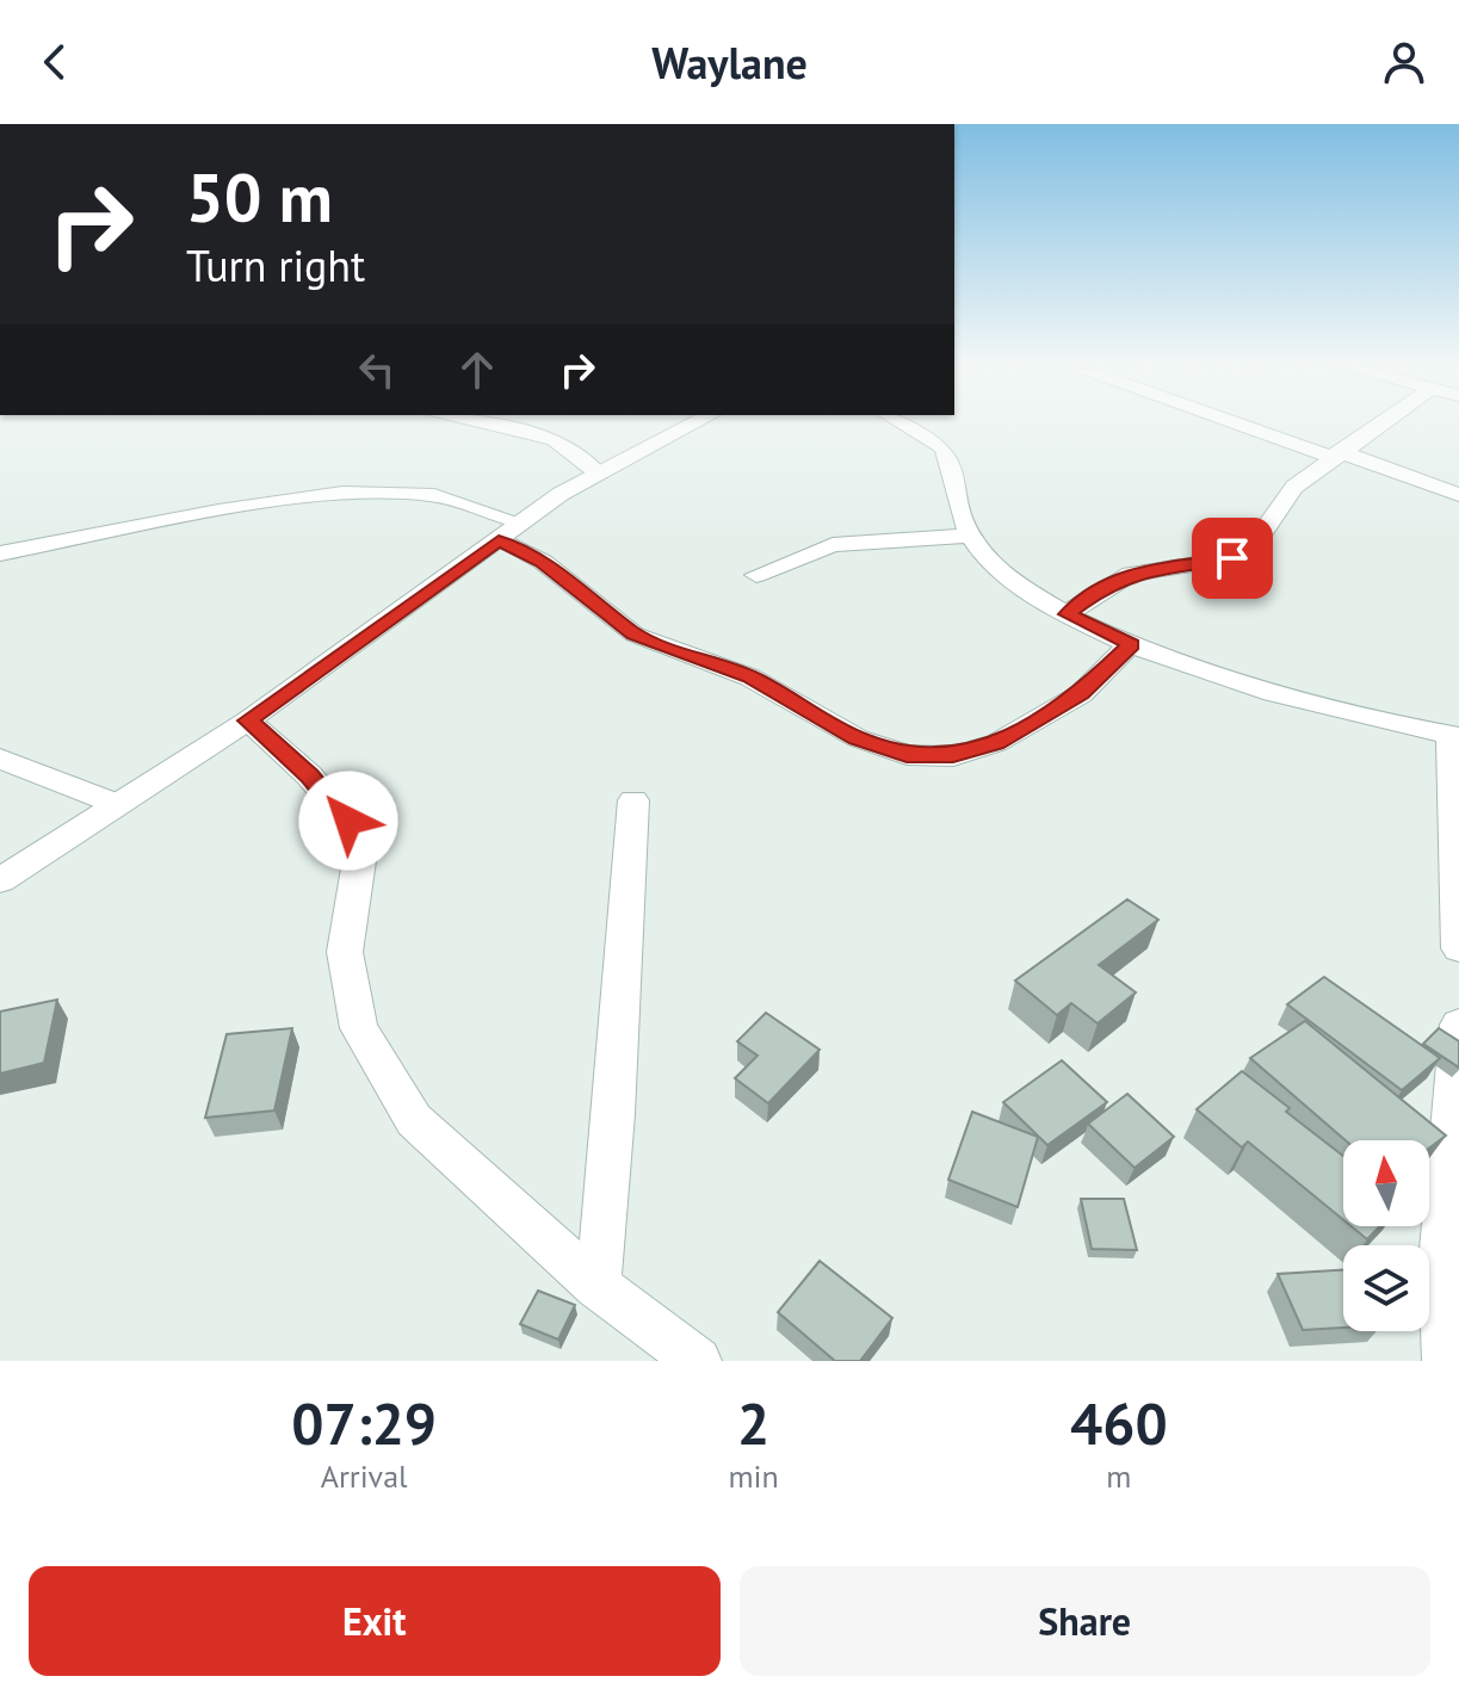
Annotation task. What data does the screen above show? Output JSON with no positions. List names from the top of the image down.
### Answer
{
  "north": "top",
  "page": {
    "header": "Waylane",
    "turn": ["50 m", "Turn right"],
    "eta": [
      "07:29",
      "Arrival",
      "2",
      "min",
      "460",
      "m"
    ],
    "buttons": ["Exit", "Share"]
  }
}
